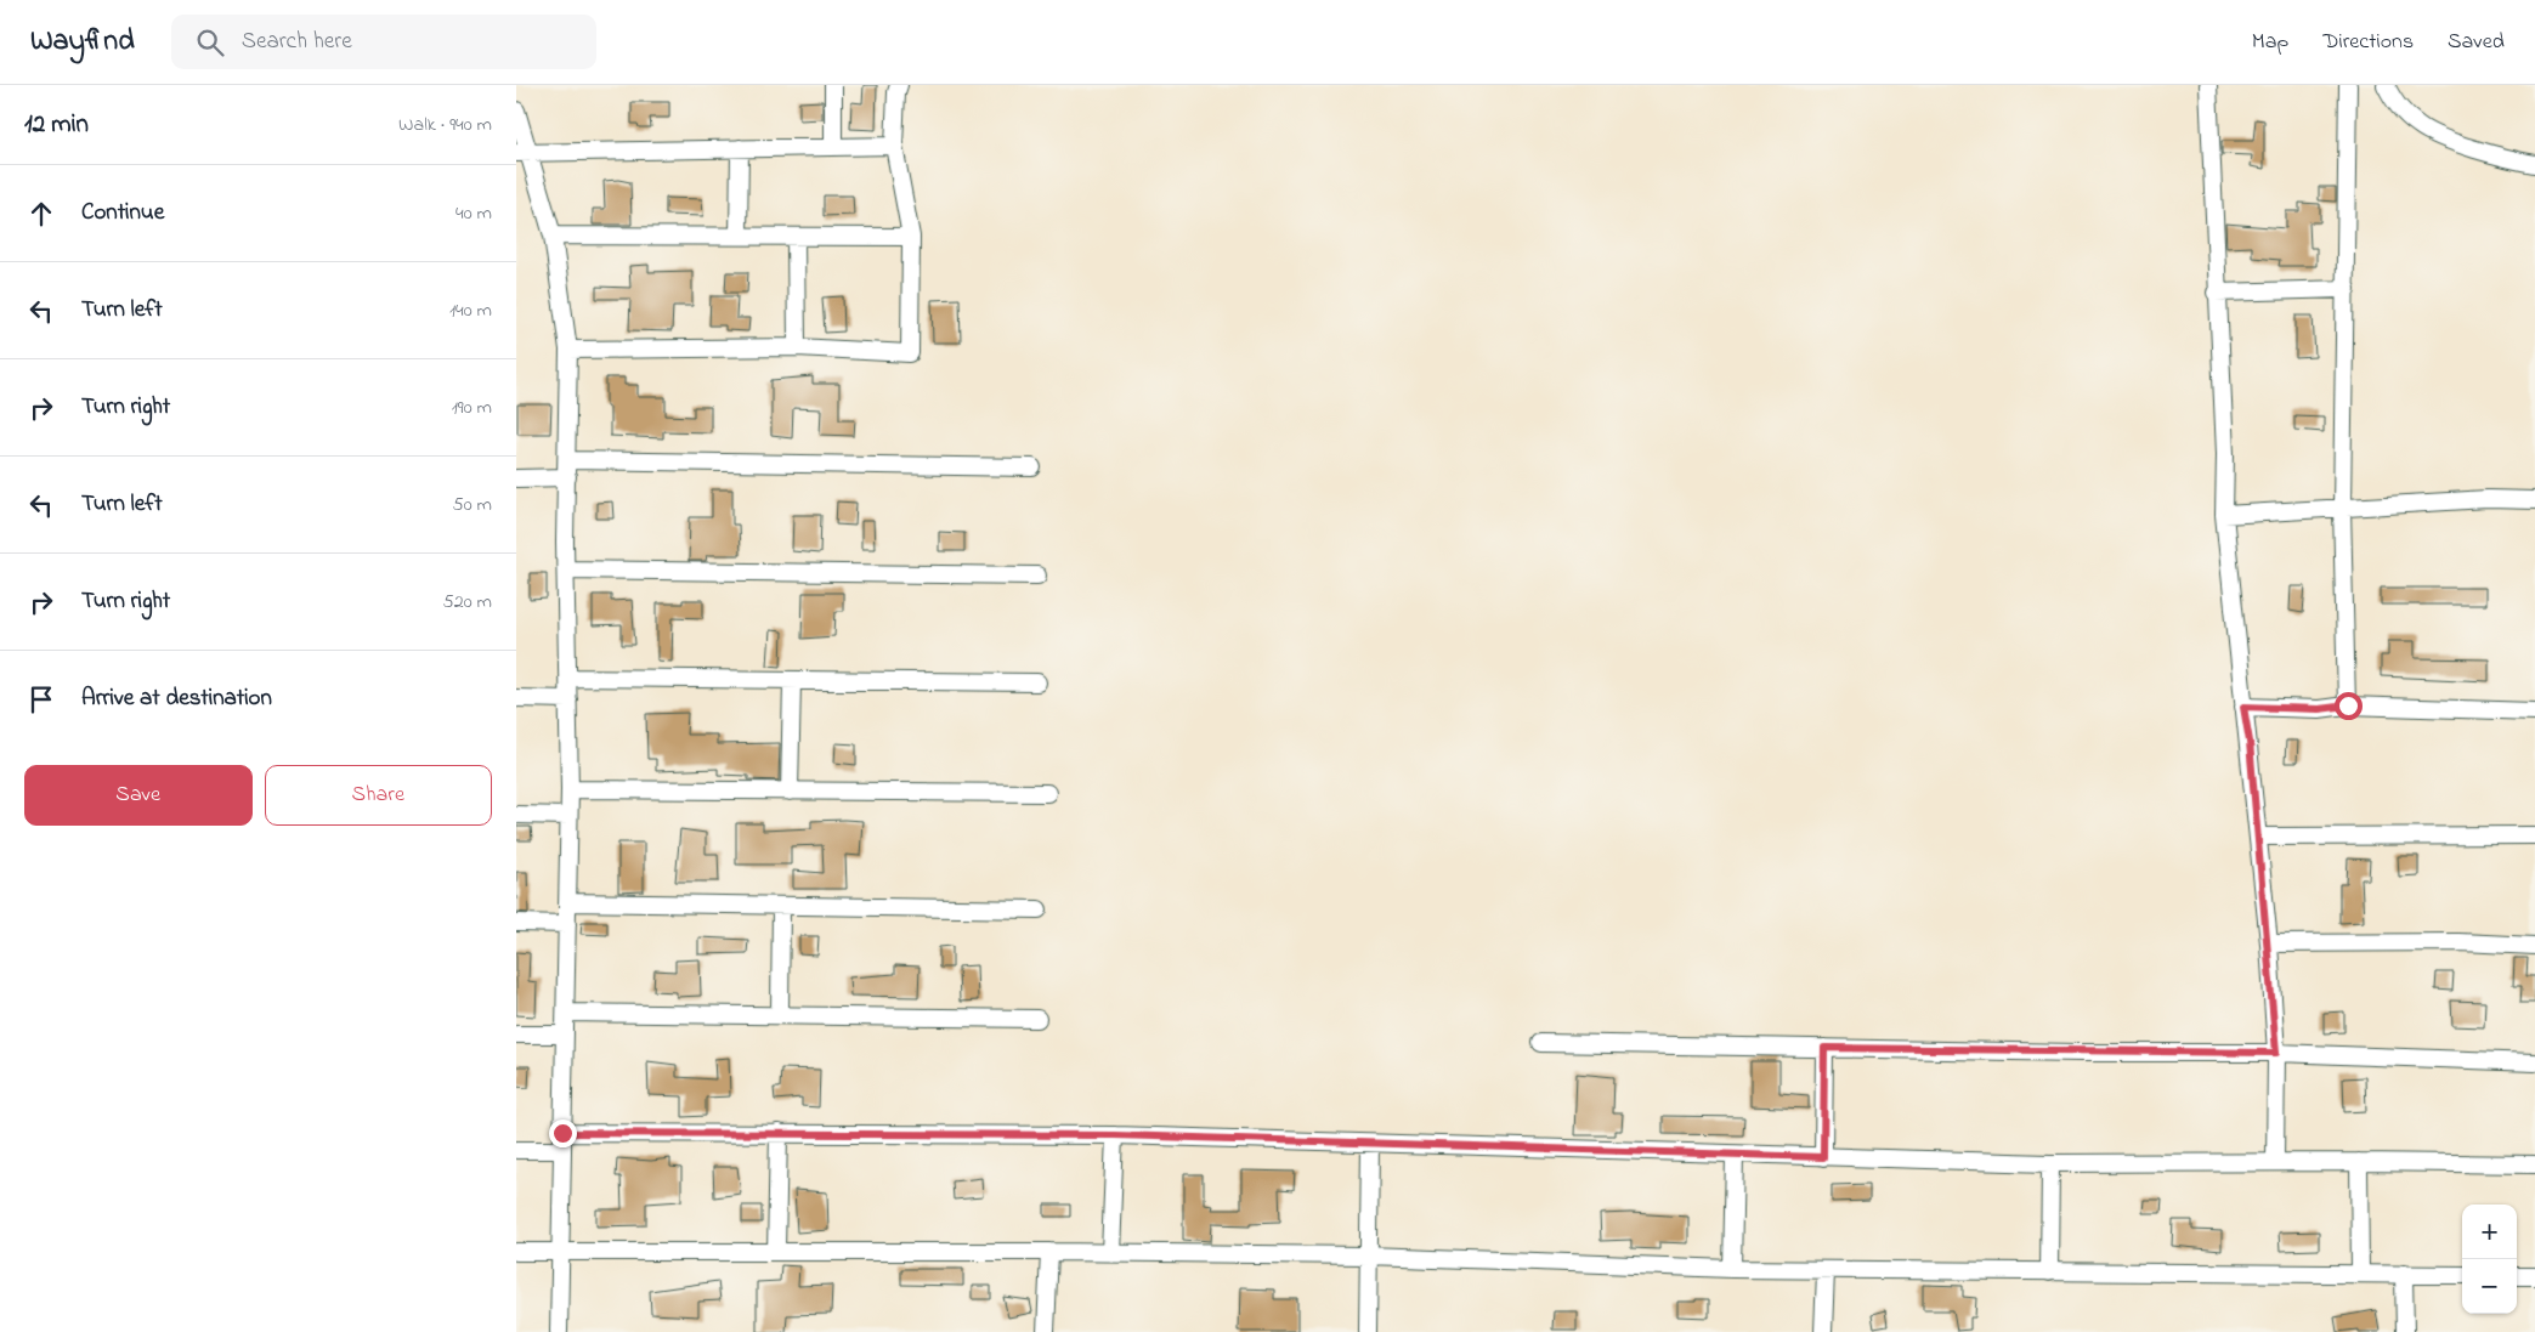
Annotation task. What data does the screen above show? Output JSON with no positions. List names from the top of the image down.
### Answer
{
  "page": {
    "header": "Wayfind",
    "search": "Search here",
    "nav": ["Map", "Directions", "Saved"],
    "heading": ["12 min", "Walk · 940 m"],
    "list": [
      ["Continue", "40 m"],
      ["Turn left", "140 m"],
      ["Turn right", "190 m"],
      ["Turn left", "50 m"],
      ["Turn right", "520 m"],
      "Arrive at destination"
    ],
    "buttons": ["Save", "Share"],
    "map_buttons": ["+", "−"]
  }
}
